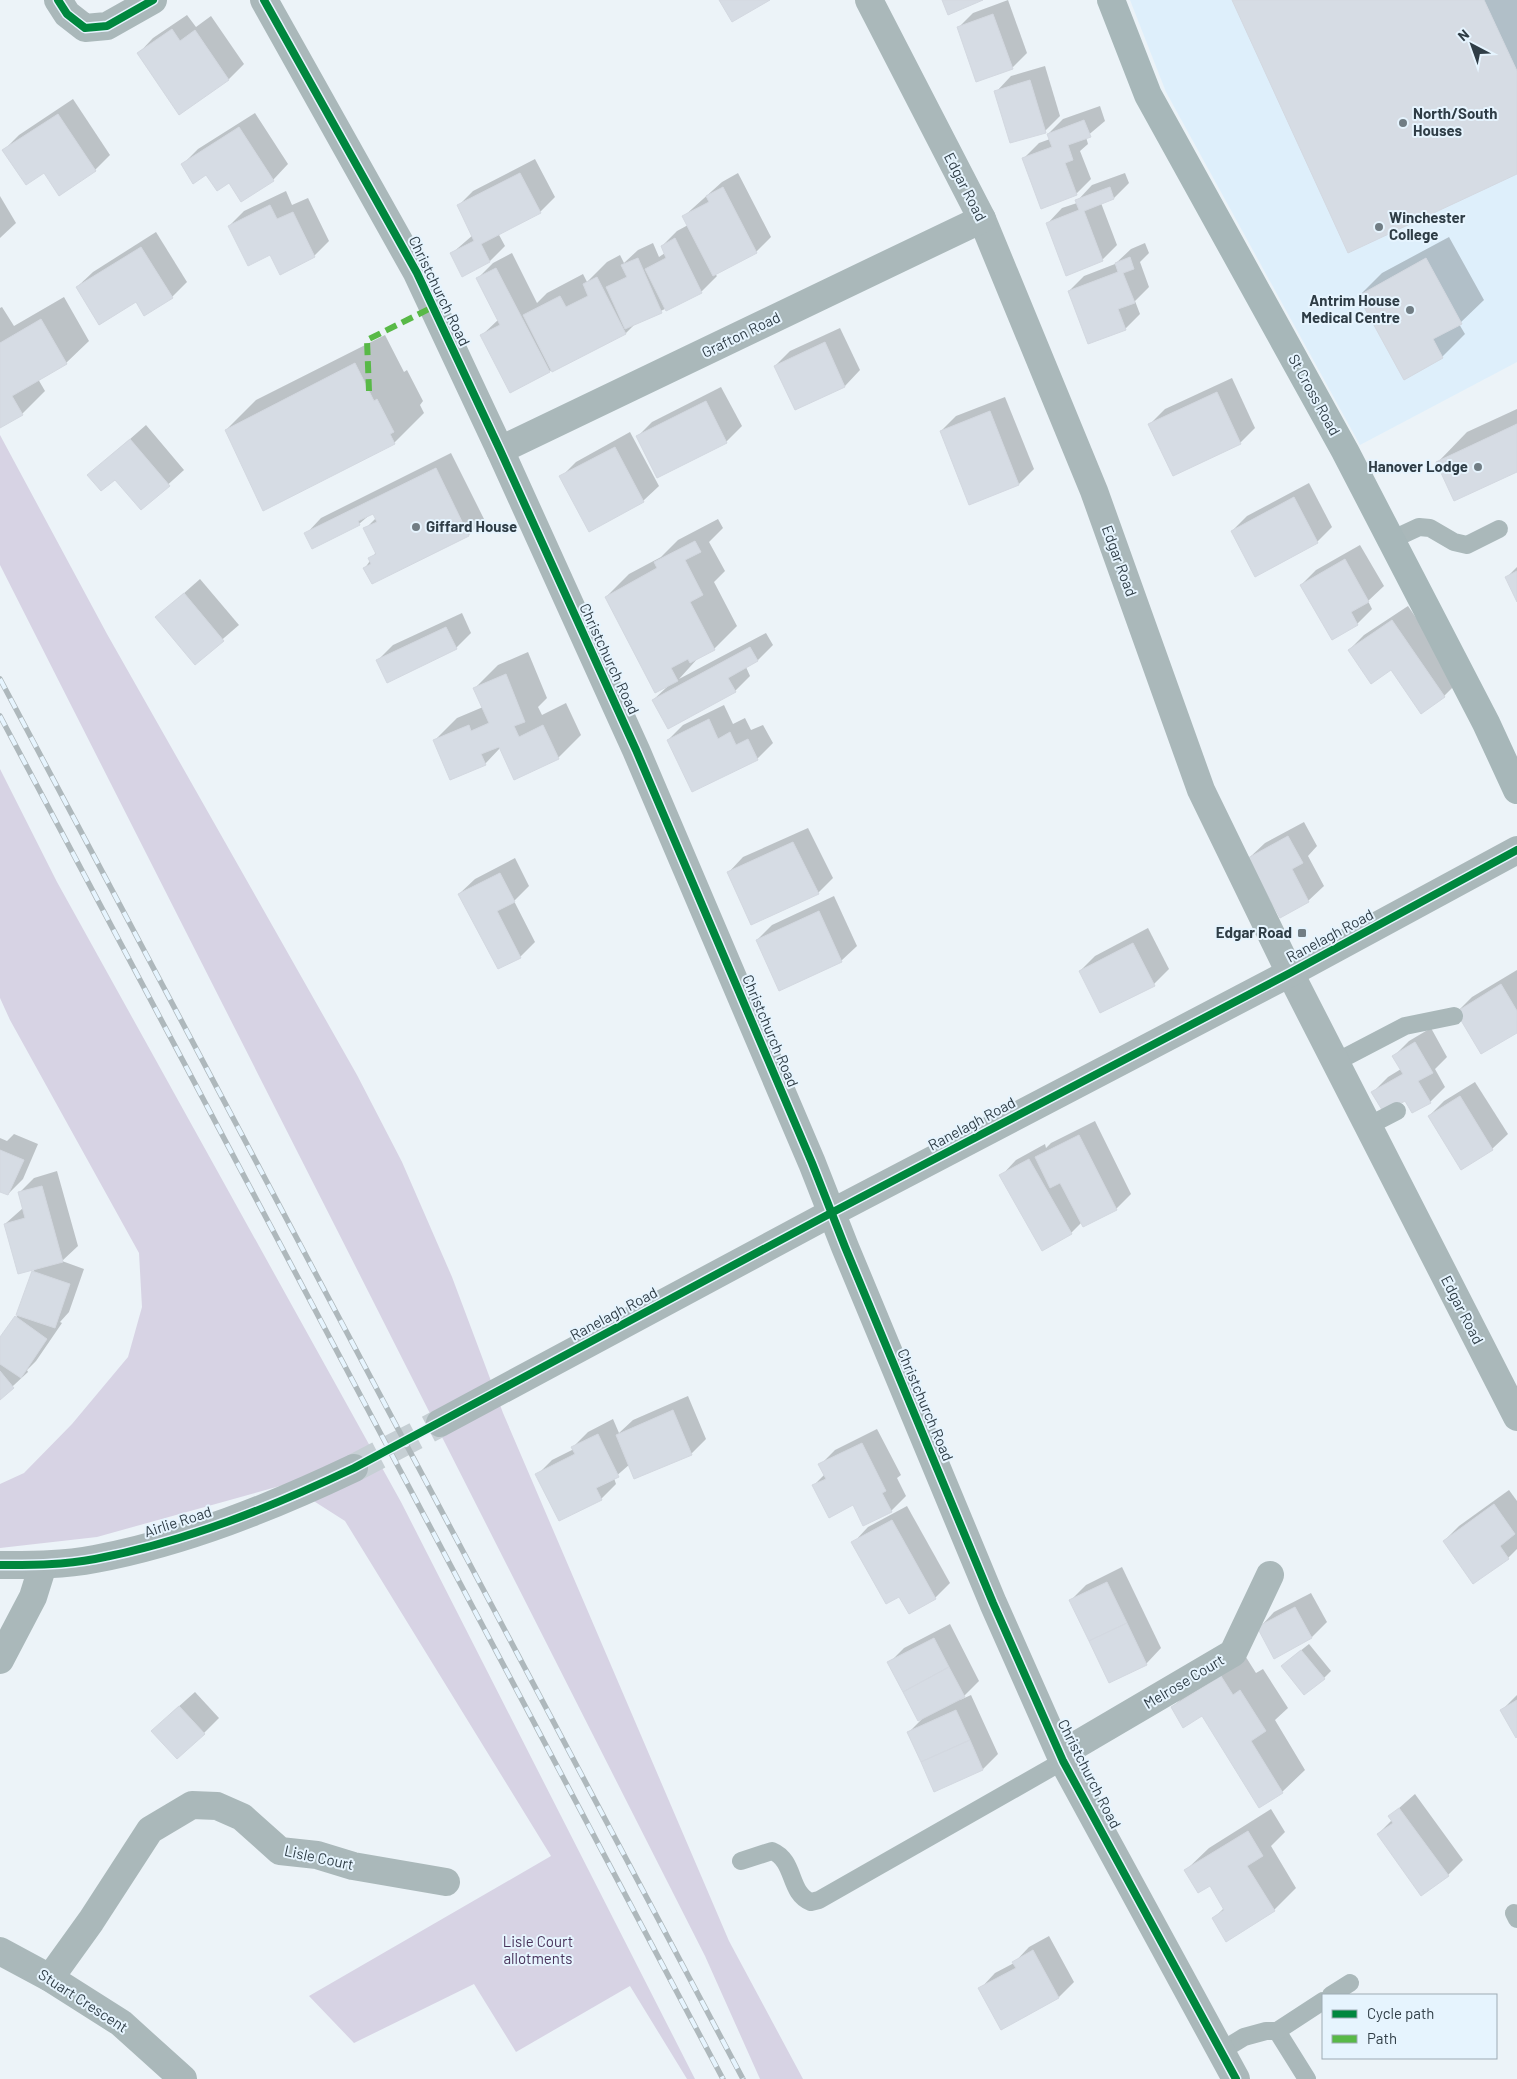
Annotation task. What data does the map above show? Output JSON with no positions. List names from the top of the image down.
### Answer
{
  "streets": {
    "main road": ["St Cross Road"],
    "street": [
      "Edgar Road",
      "Christchurch Road",
      "Grafton Road",
      "Ranelagh Road",
      "Airlie Road",
      "Melrose Court",
      "Lisle Court",
      "Stuart Crescent"
    ]
  },
  "crossings": [
    ["Edgar Road", "Grafton Road"],
    ["Edgar Road", "Ranelagh Road"],
    ["Christchurch Road", "Grafton Road"],
    ["Christchurch Road", "Ranelagh Road"],
    ["Christchurch Road", "Melrose Court"],
    ["Lisle Court", "Stuart Crescent"]
  ],
  "parks": ["Lisle Court allotments"],
  "places": {
    "other": [
      "North/South Houses",
      "Winchester College",
      "Antrim House Medical Centre",
      "Hanover Lodge",
      "Giffard House"
    ],
    "transit": ["Edgar Road"]
  },
  "legend": ["Cycle path", "Path"],
  "north": "top left"
}
